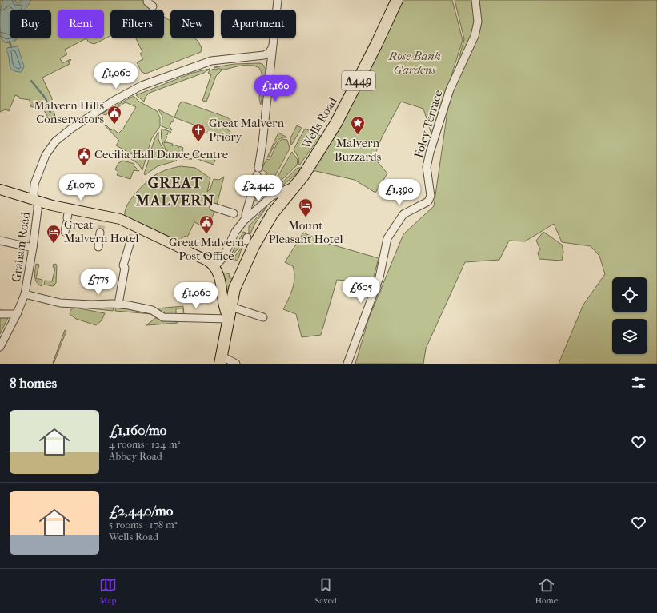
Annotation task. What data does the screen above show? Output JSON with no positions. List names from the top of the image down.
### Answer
{
  "streets": {
    "highway": ["A449", "Wells Road"],
    "street": ["Foley Terrace", "Graham Road"]
  },
  "crossings": [
    ["A449", "Wells Road"]
  ],
  "districts": ["GREAT MALVERN"],
  "parks": ["Rose Bank Gardens"],
  "places": {
    "public building": ["Malvern Hills Conservators", "Cecilia Hall Dance Centre", "Great Malvern Post Office"],
    "place": ["Malvern Buzzards"],
    "church": ["Great Malvern Priory"],
    "hotel": ["Mount Pleasant Hotel", "Great Malvern Hotel"]
  },
  "page": {
    "chip": [
      "Buy",
      "Rent",
      "Filters",
      "New",
      "Apartment"
    ],
    "price": [
      "£1,060",
      "£1,160",
      "£1,070",
      "£2,440",
      "£1,390",
      "£775",
      "£605",
      "£1,060"
    ],
    "heading": "8 homes",
    "list": [
      {
        "name": "£1,160/mo",
        "note": "4 rooms · 124 m² · Abbey Road"
      },
      {
        "name": "£2,440/mo",
        "note": "5 rooms · 178 m² · Wells Road"
      }
    ],
    "tabs": ["Map", "Saved", "Home"]
  }
}
